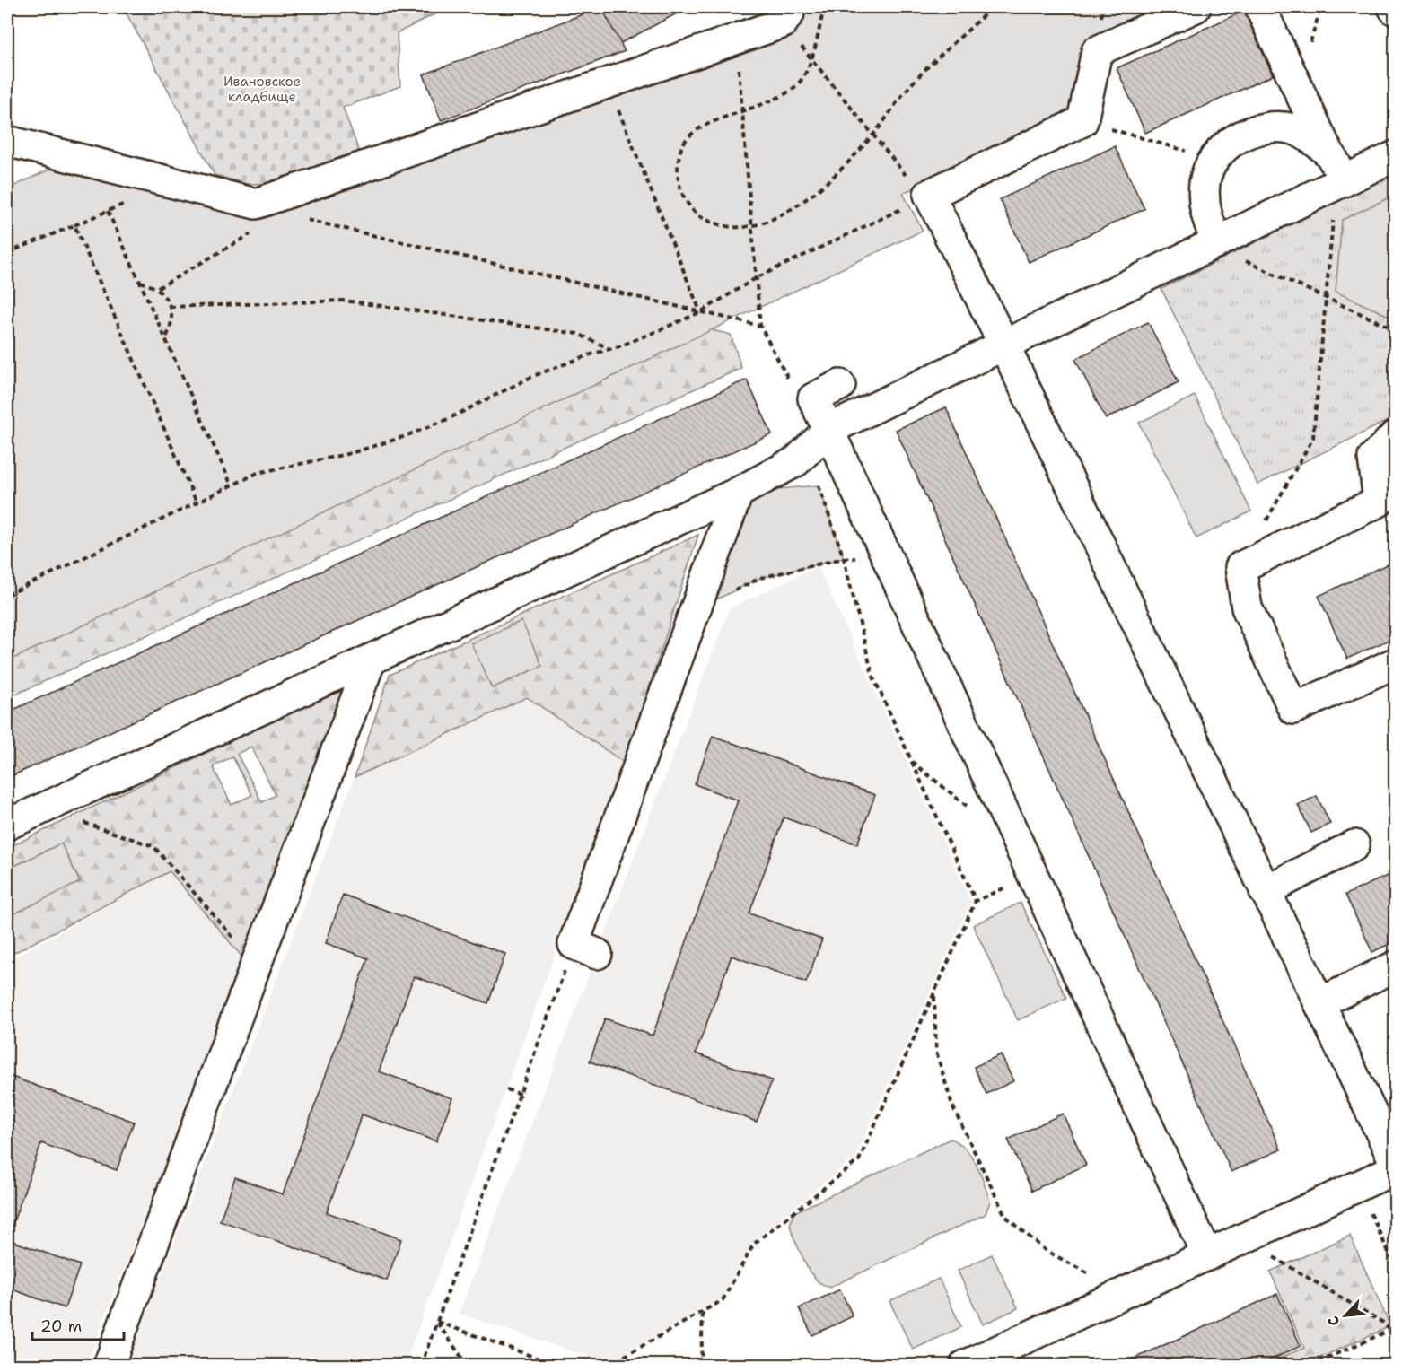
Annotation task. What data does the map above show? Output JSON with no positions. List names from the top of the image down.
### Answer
{
  "parks": ["Ивановское кладбище"],
  "scale_bar": "20 m",
  "north": "bottom left"
}
